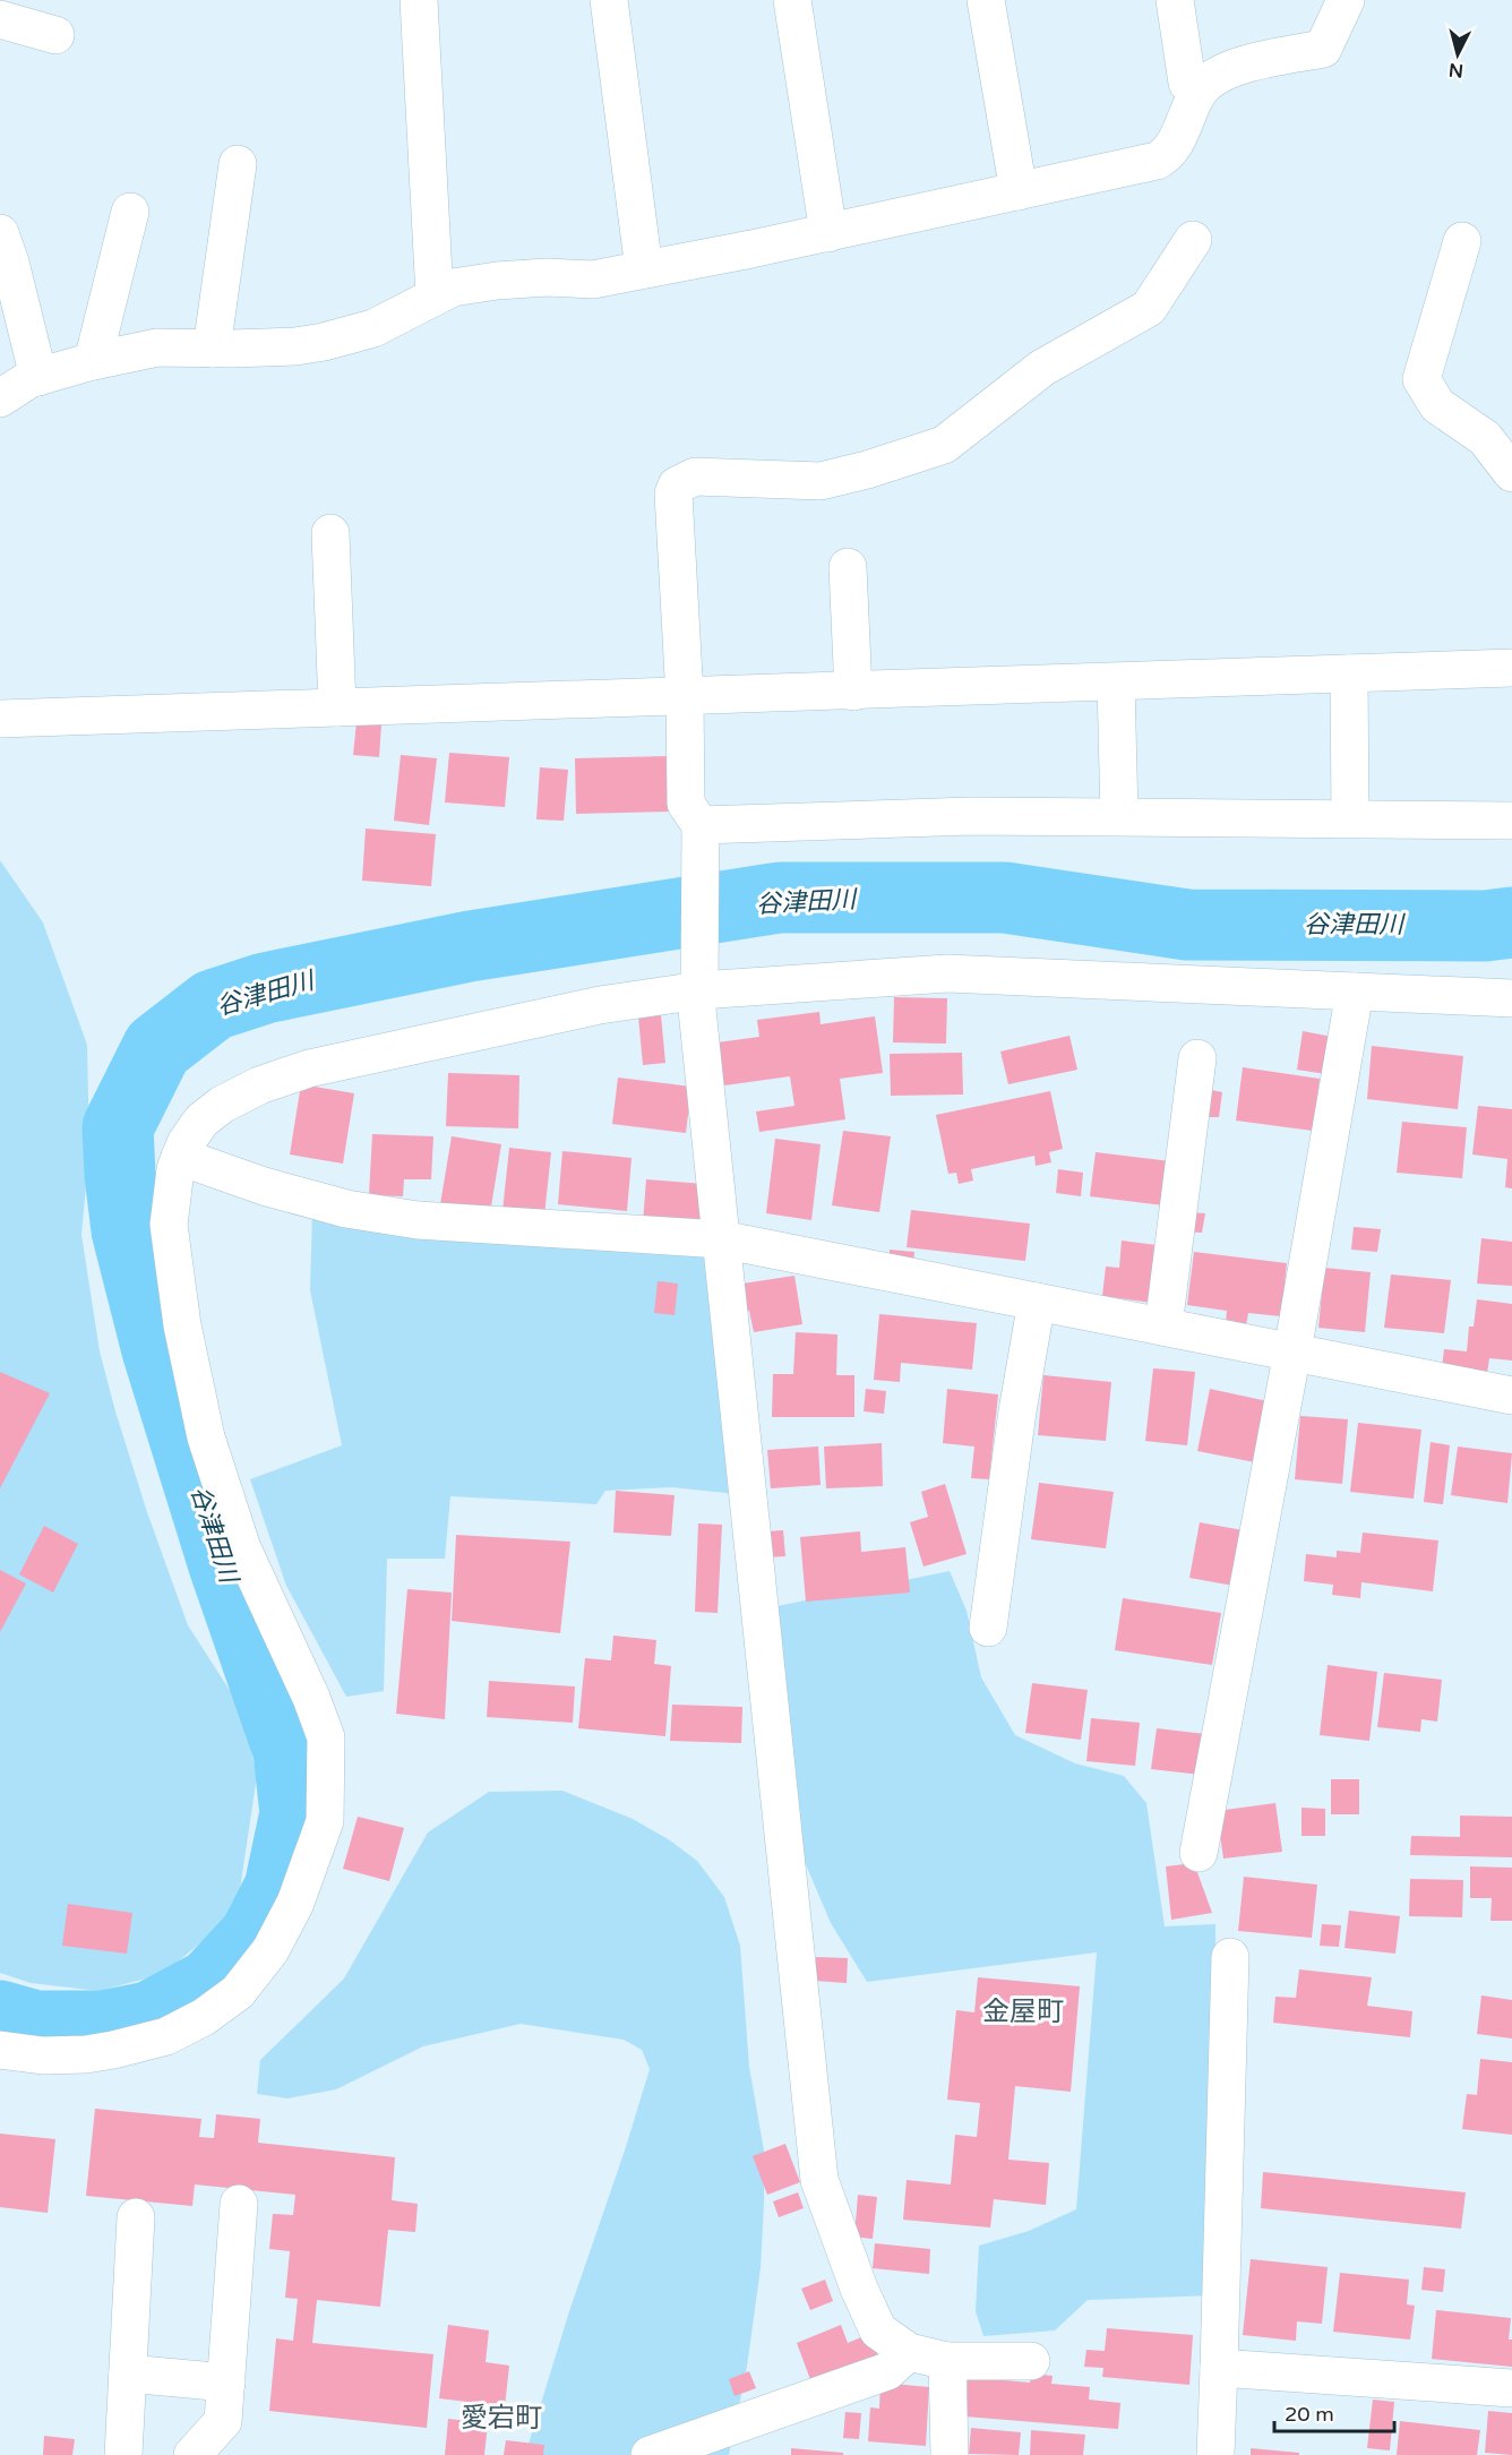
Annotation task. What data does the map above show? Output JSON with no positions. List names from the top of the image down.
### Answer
{
  "districts": ["金屋町", "愛宕町"],
  "water": ["谷津田川"],
  "scale_bar": "20 m",
  "north": "bottom"
}
